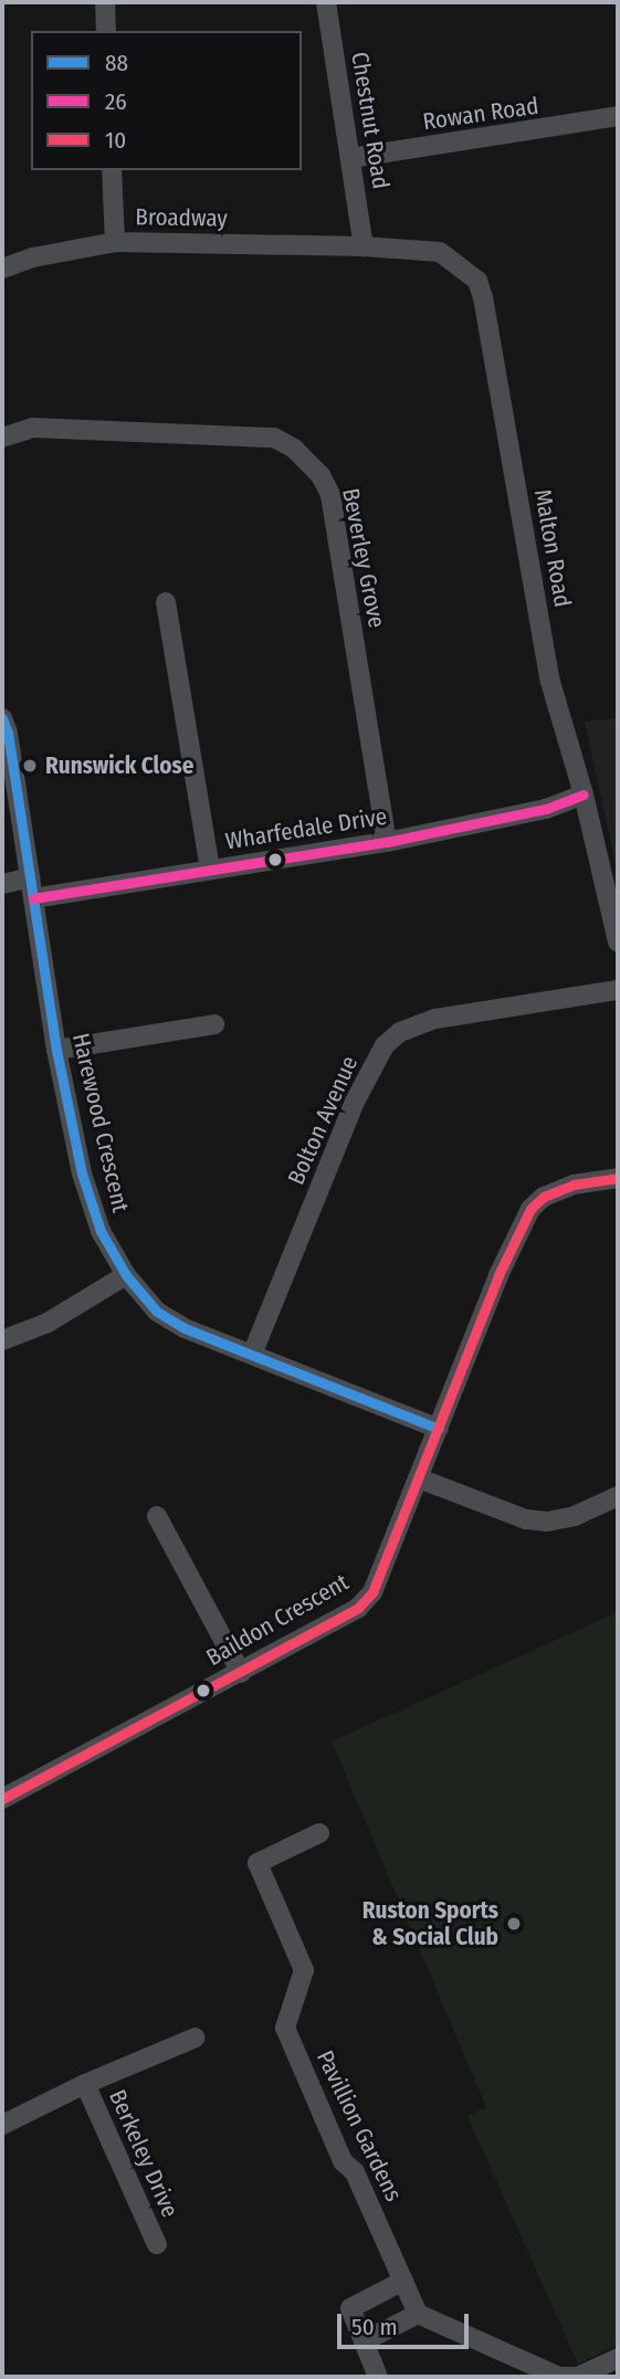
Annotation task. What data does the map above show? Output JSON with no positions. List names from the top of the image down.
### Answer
{
  "streets": {
    "street": [
      "Rowan Road",
      "Chestnut Road",
      "Broadway",
      "Malton Road",
      "Beverley Grove",
      "Wharfedale Drive",
      "Bolton Avenue",
      "Harewood Crescent",
      "Baildon Crescent",
      "Pavillion Gardens",
      "Berkeley Drive"
    ]
  },
  "crossings": [
    ["Rowan Road", "Chestnut Road"],
    ["Chestnut Road", "Broadway"],
    ["Chestnut Road", "Malton Road"],
    ["Broadway", "Malton Road"],
    ["Malton Road", "Wharfedale Drive"],
    ["Beverley Grove", "Wharfedale Drive"],
    ["Wharfedale Drive", "Harewood Crescent"],
    ["Bolton Avenue", "Harewood Crescent"],
    ["Harewood Crescent", "Baildon Crescent"]
  ],
  "places": ["Runswick Close", "Ruston Sports & Social Club"],
  "lines": ["transit line 88", "transit line 26", "transit line 10"],
  "legend": ["88", "26", "10"],
  "scale_bar": "50 m"
}
